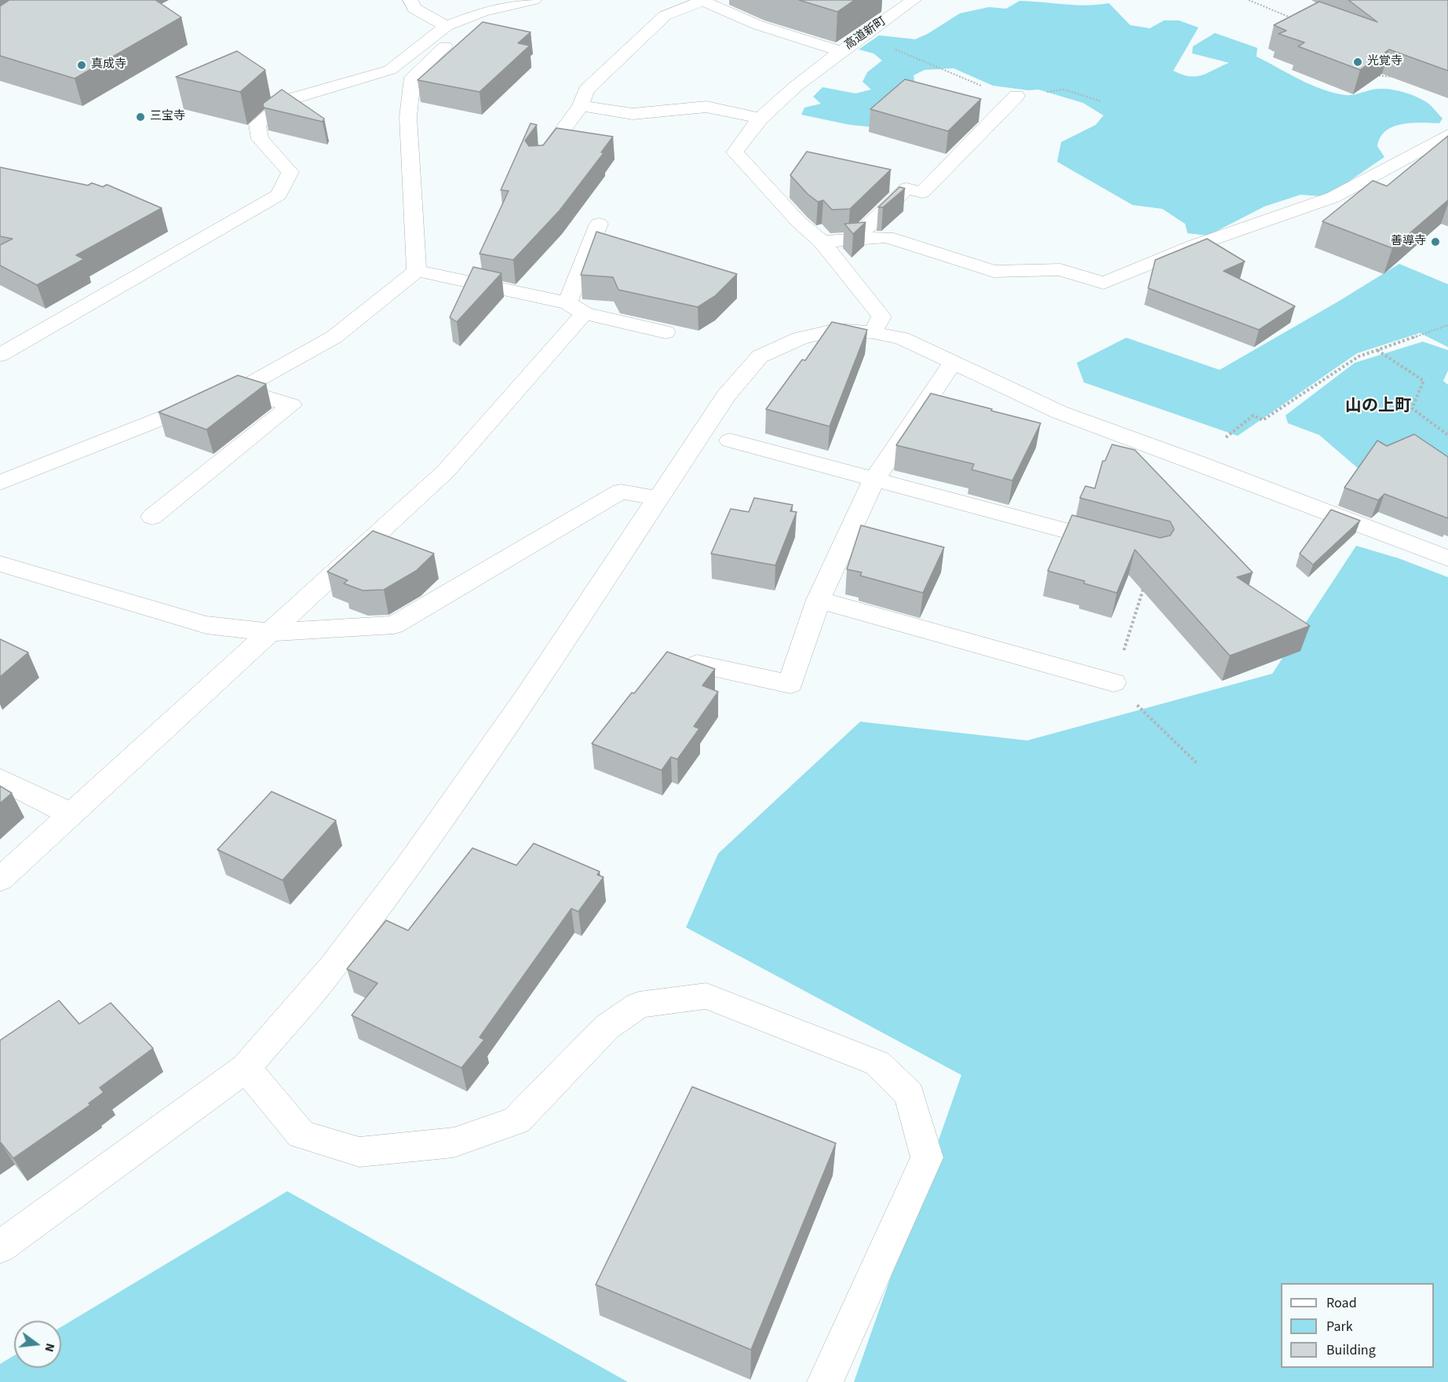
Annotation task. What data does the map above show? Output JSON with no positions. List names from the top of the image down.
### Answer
{
  "streets": {
    "street": ["高道新町"]
  },
  "districts": ["山の上町"],
  "places": [
    "光覚寺",
    "真成寺",
    "三宝寺",
    "善導寺"
  ],
  "legend": ["Road", "Park", "Building"],
  "north": "right"
}
